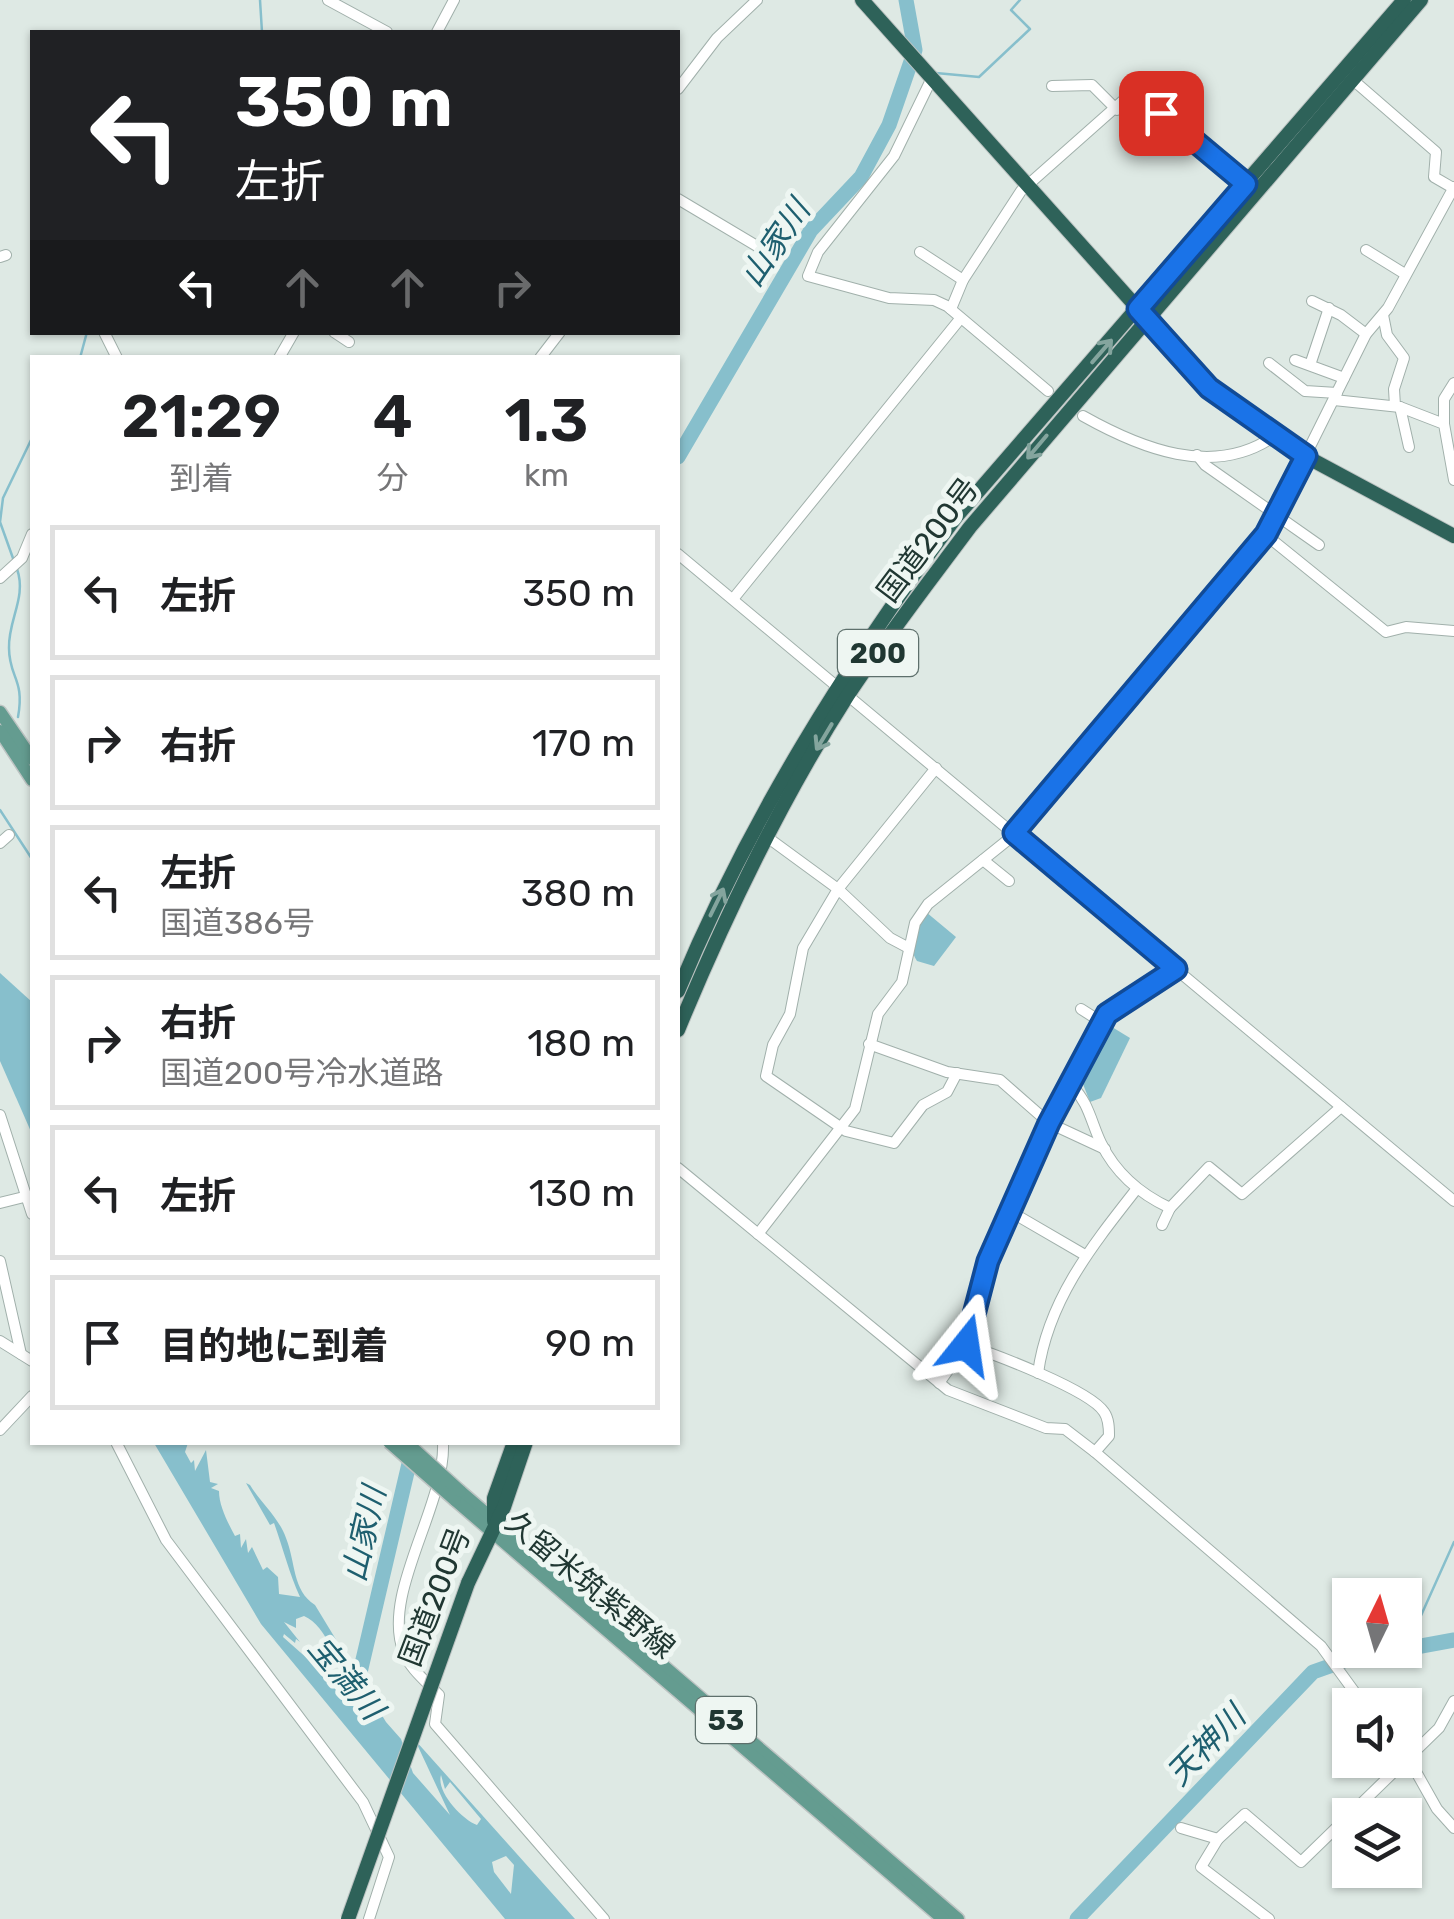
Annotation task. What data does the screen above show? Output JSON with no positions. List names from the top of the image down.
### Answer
{
  "streets": {
    "highway": ["国道200号", "200"],
    "main road": ["久留米筑紫野線", "53"]
  },
  "crossings": [
    ["国道200号", "200"],
    ["国道200号", "久留米筑紫野線"]
  ],
  "water": ["山家川", "宝満川", "天神川"],
  "north": "top",
  "page": {
    "turn": ["350 m", "左折"],
    "eta": [
      "21:29",
      "到着",
      "4",
      "分",
      "1.3",
      "km"
    ],
    "list": [
      {
        "name": "左折",
        "value": "350 m"
      },
      {
        "name": "右折",
        "value": "170 m"
      },
      {
        "name": "左折",
        "note": "国道386号",
        "value": "380 m"
      },
      {
        "name": "右折",
        "note": "国道200号冷水道路",
        "value": "180 m"
      },
      {
        "name": "左折",
        "value": "130 m"
      },
      {
        "name": "目的地に到着",
        "value": "90 m"
      }
    ]
  }
}
